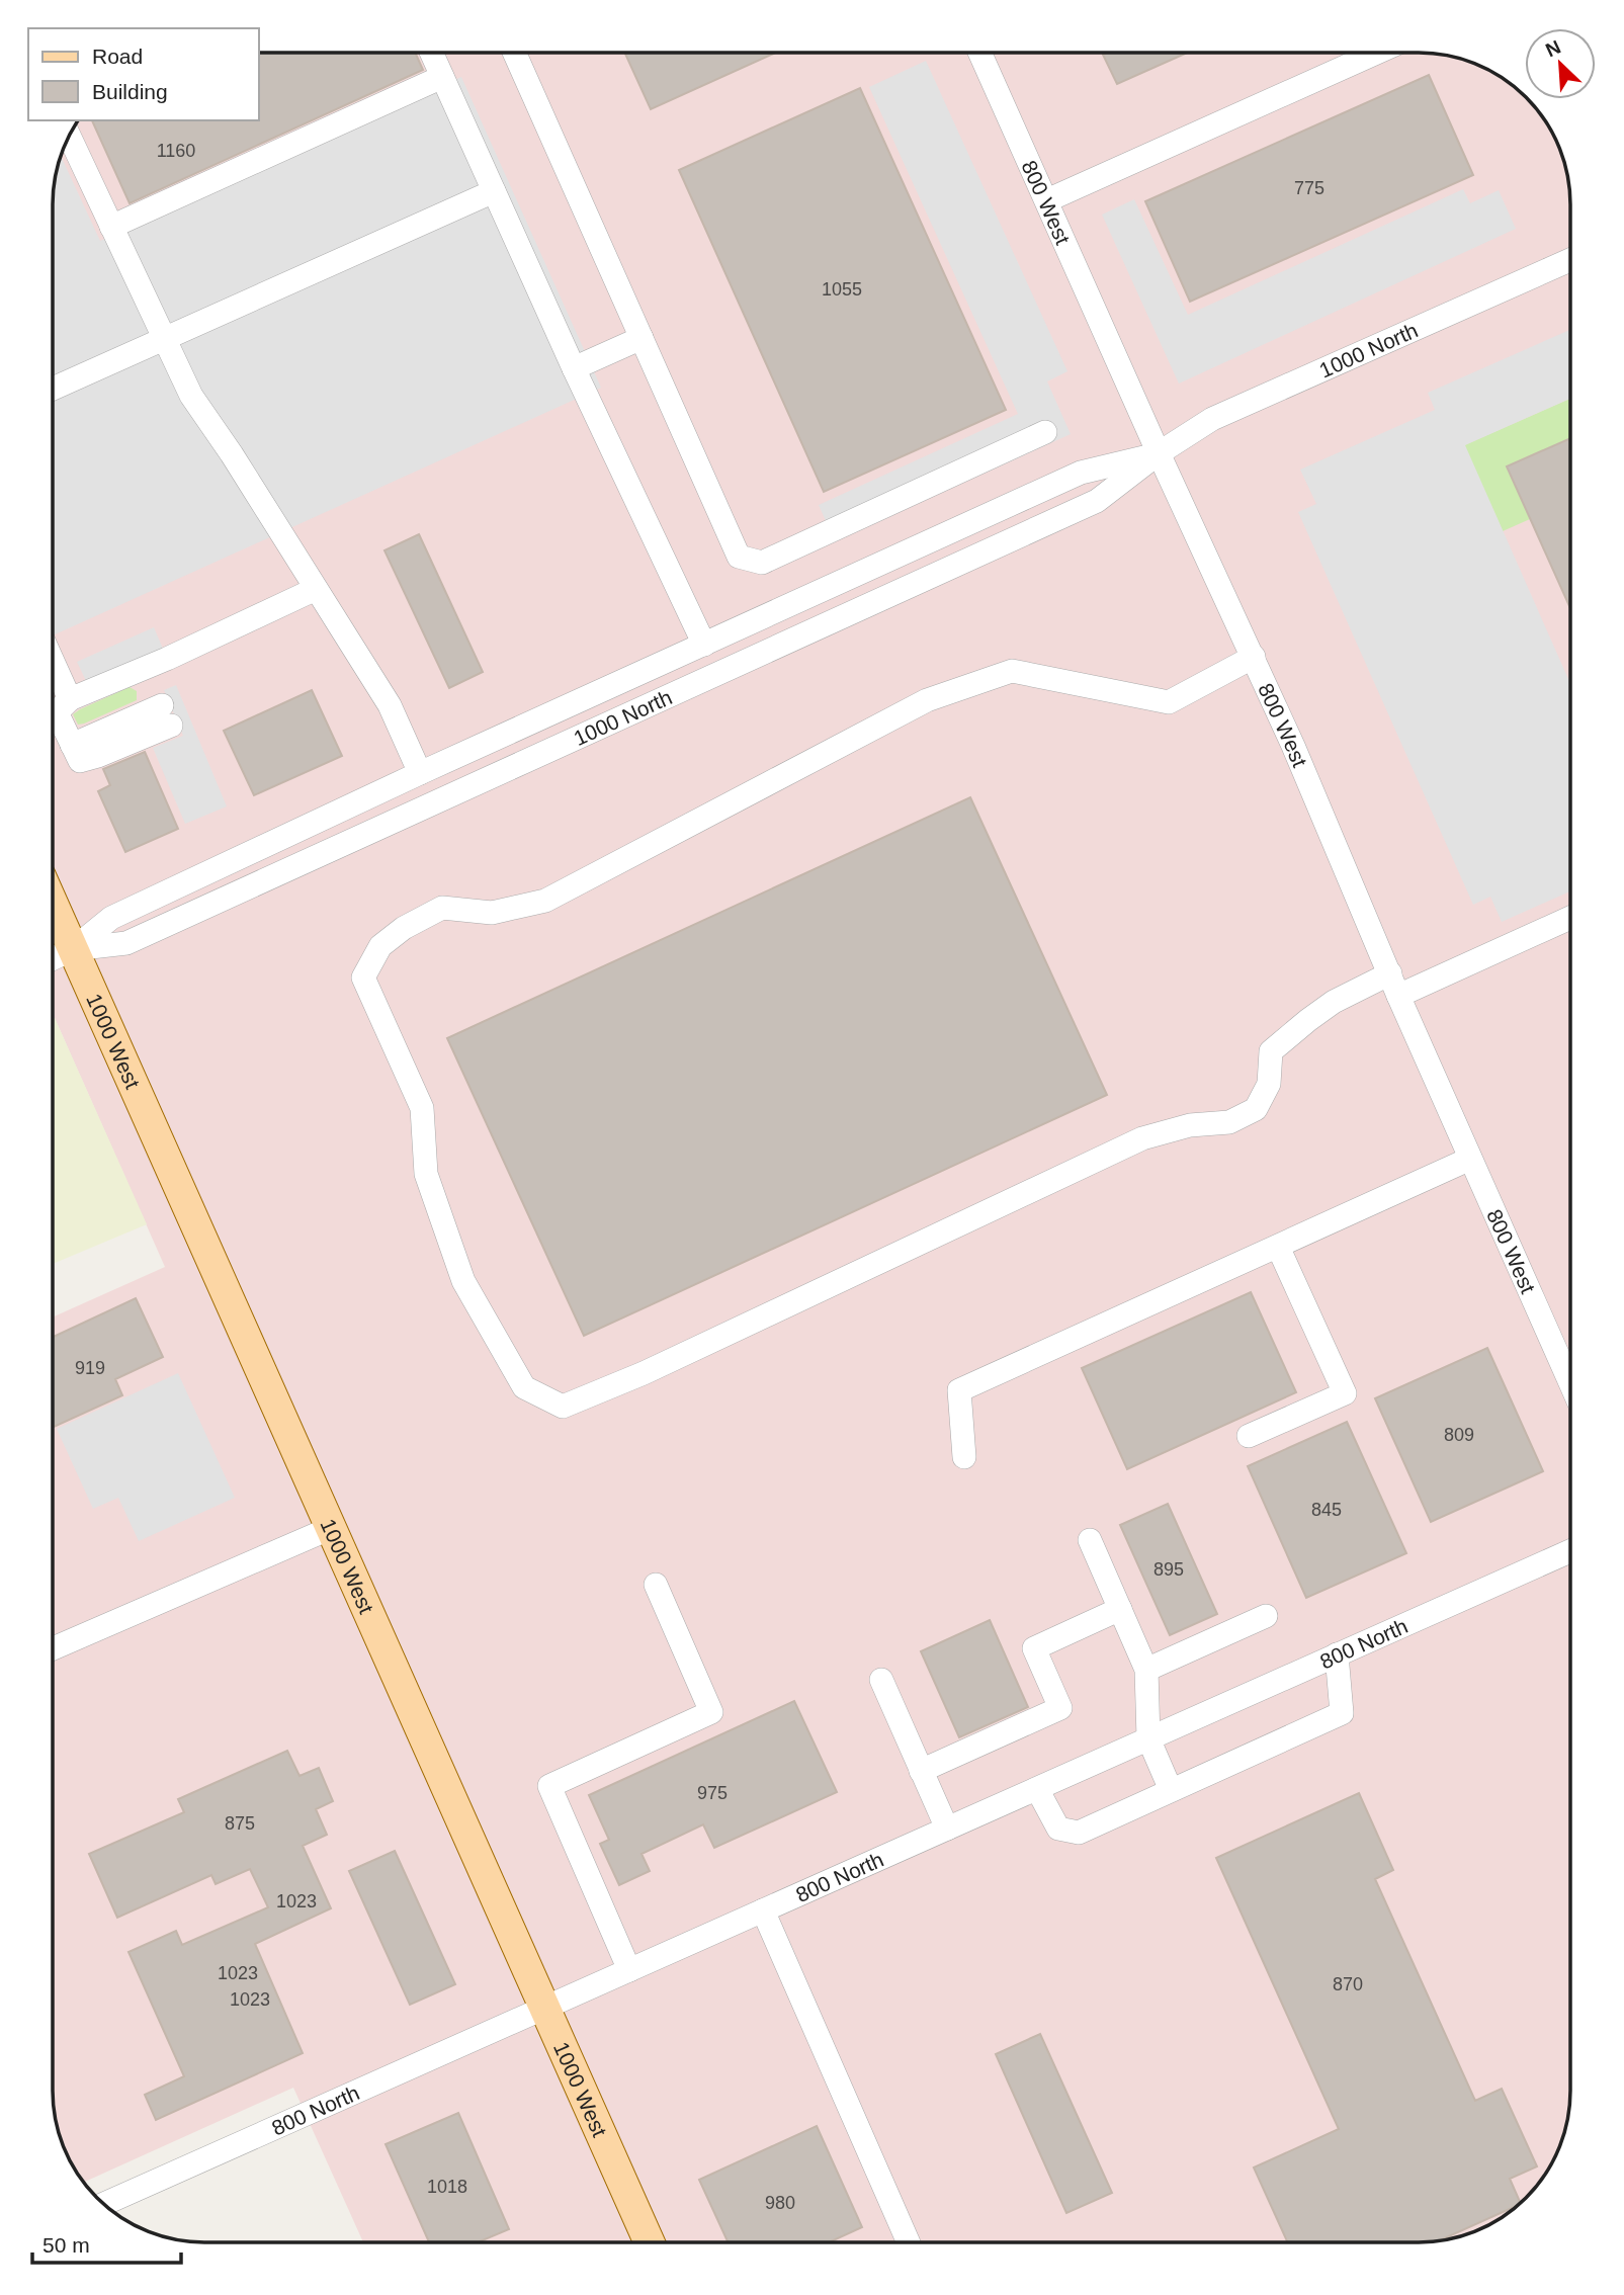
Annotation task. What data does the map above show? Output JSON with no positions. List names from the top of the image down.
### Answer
{
  "streets": {
    "main road": ["1000 West"],
    "street": ["800 West", "1000 North", "800 North"]
  },
  "crossings": [
    ["800 West", "1000 North"],
    ["1000 North", "1000 West"],
    ["1000 West", "800 North"]
  ],
  "house_numbers": [
    "1160",
    "775",
    "1055",
    "919",
    "809",
    "845",
    "895",
    "975",
    "875",
    "1023",
    "1023",
    "870",
    "1023",
    "1018",
    "980"
  ],
  "legend": ["Road", "Building"],
  "scale_bar": "50 m",
  "north": "top left"
}
